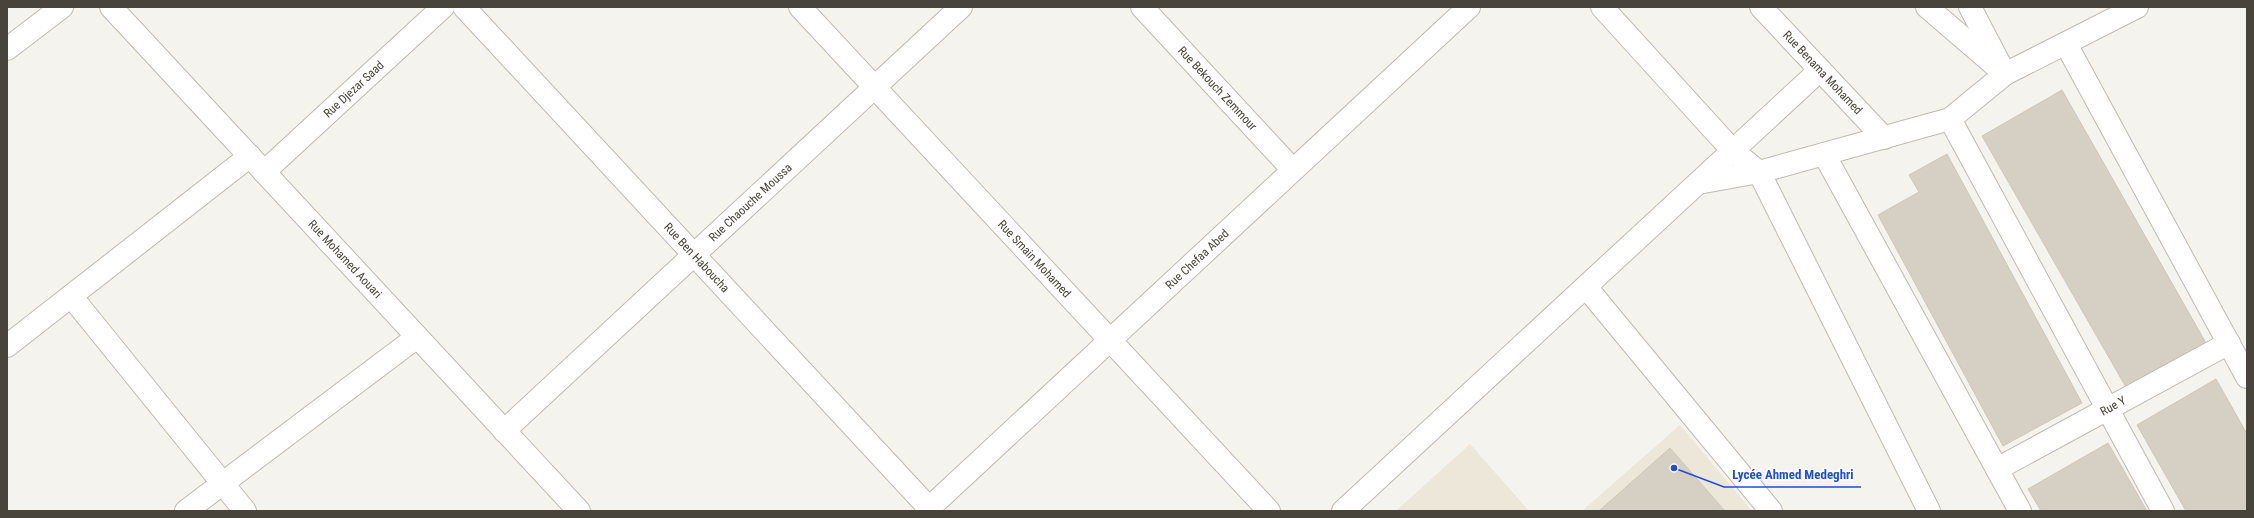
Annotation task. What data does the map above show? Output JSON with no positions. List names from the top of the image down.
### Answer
{
  "streets": {
    "street": [
      "Rue Benama Mohamed",
      "Rue Bekouch Zemmour",
      "Rue Djezar Saad",
      "Rue Chaouche Moussa",
      "Rue Ben Haboucha",
      "Rue Mohamed Aouari",
      "Rue Smain Mohamed",
      "Rue Chefaa Abed",
      "Rue Y"
    ]
  },
  "crossings": [
    ["Rue Bekouch Zemmour", "Rue Chefaa Abed"],
    ["Rue Djezar Saad", "Rue Mohamed Aouari"],
    ["Rue Chaouche Moussa", "Rue Ben Haboucha"],
    ["Rue Chaouche Moussa", "Rue Mohamed Aouari"],
    ["Rue Chaouche Moussa", "Rue Smain Mohamed"],
    ["Rue Ben Haboucha", "Rue Chefaa Abed"],
    ["Rue Smain Mohamed", "Rue Chefaa Abed"]
  ],
  "places": ["Lycée Ahmed Medeghri"]
}
